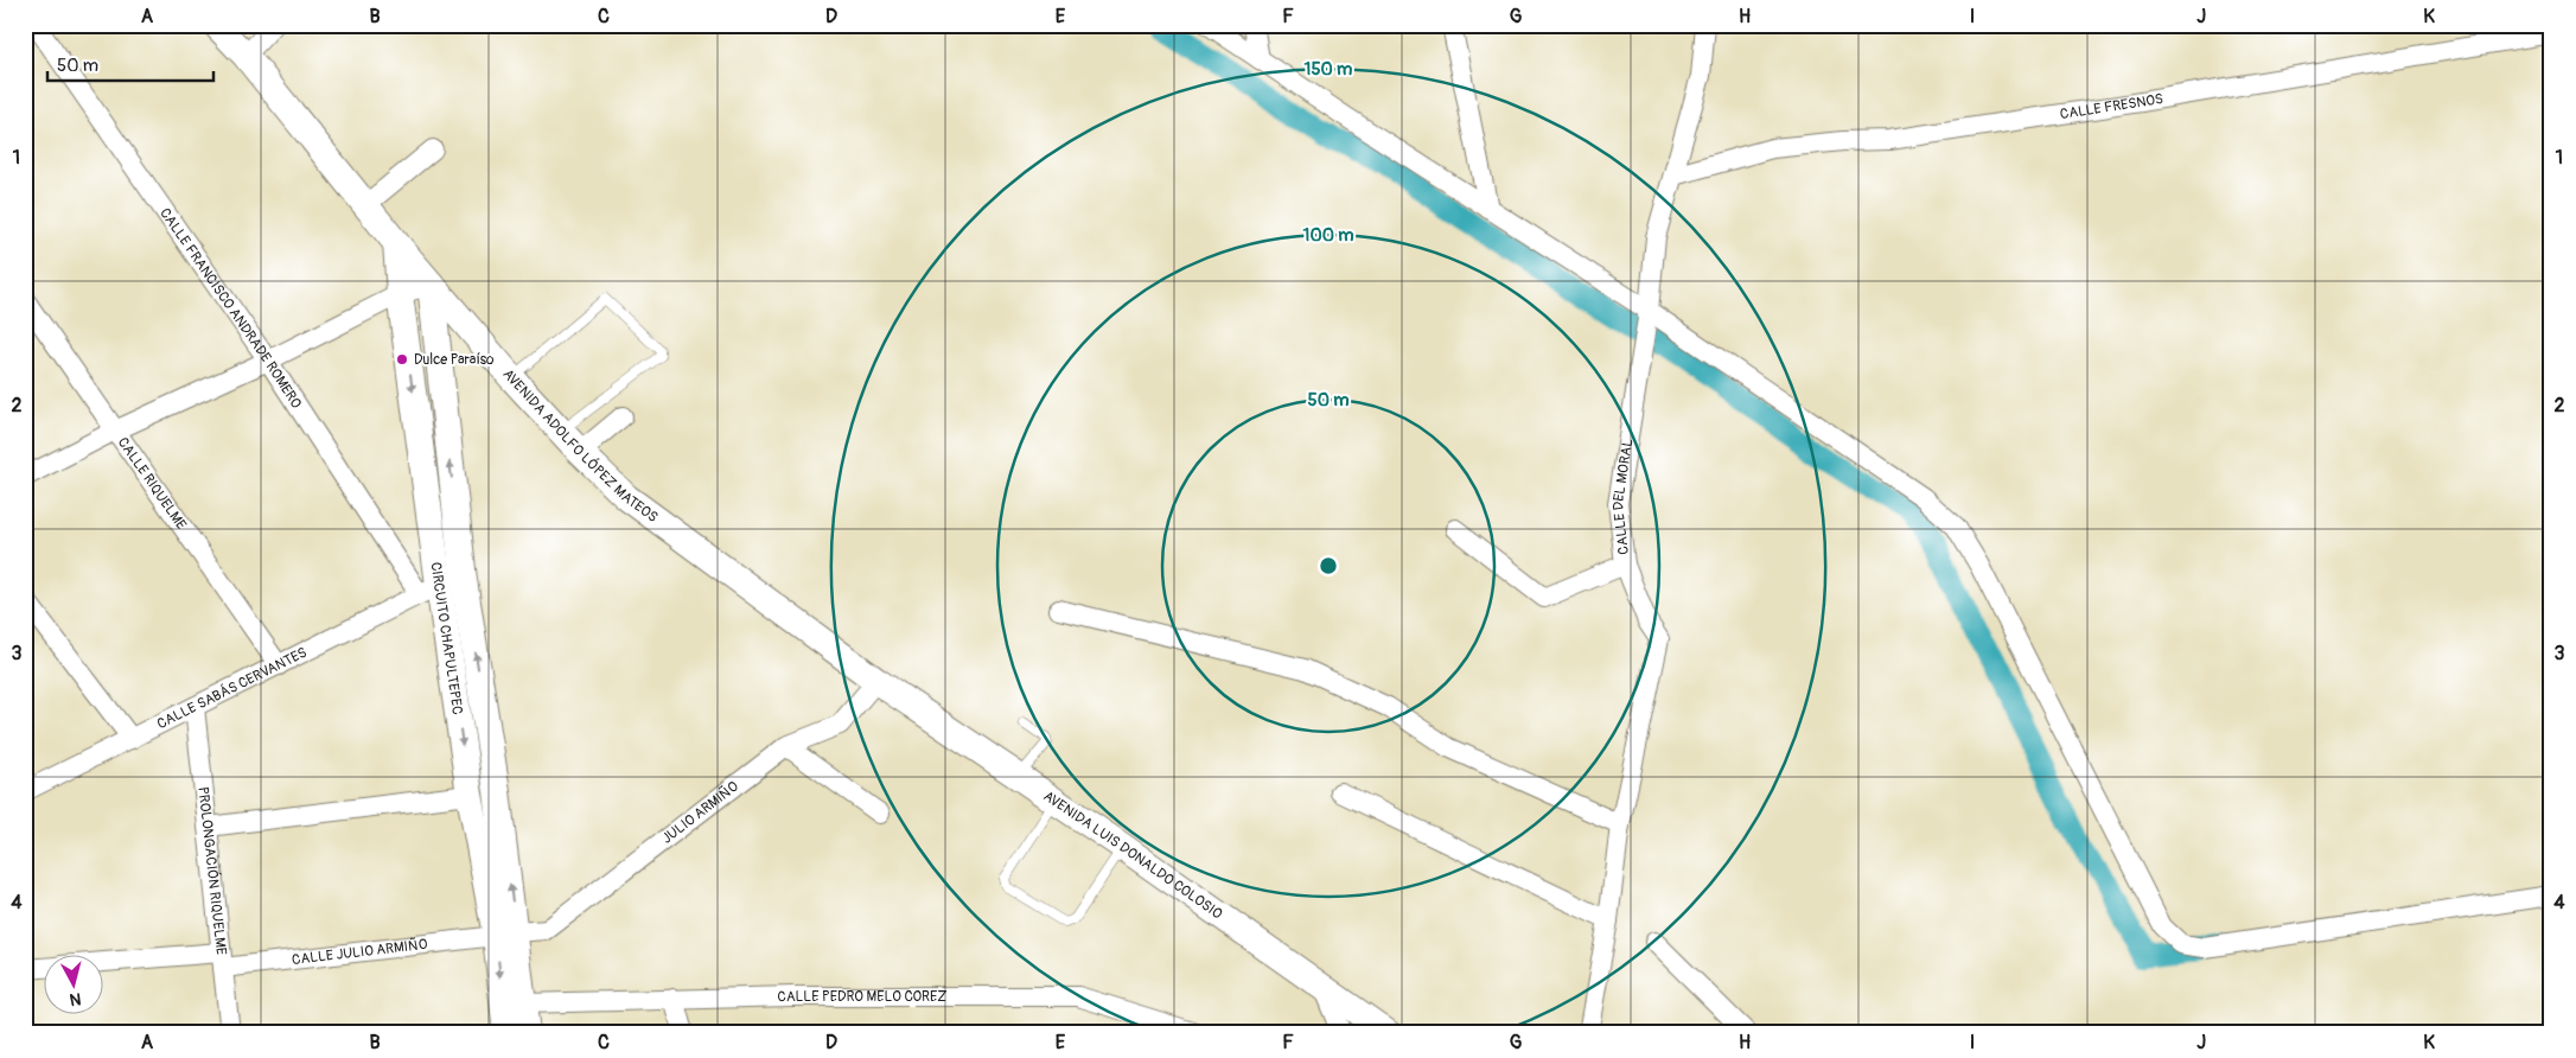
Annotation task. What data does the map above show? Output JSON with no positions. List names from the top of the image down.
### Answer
{
  "streets": {
    "main road": ["AVENIDA ADOLFO LÓPEZ MATEOS", "CIRCUITO CHAPULTEPEC", "AVENIDA LUIS DONALDO COLOSIO"],
    "street": [
      "CALLE FRESNOS",
      "CALLE FRANCISCO ANDRADE ROMERO",
      "CALLE RIQUELME",
      "CALLE DEL MORAL",
      "CALLE SABÁS CERVANTES",
      "JULIO ARMIÑO",
      "PROLONGACIÓN RIQUELME",
      "CALLE JULIO ARMIÑO",
      "CALLE PEDRO MELO COREZ"
    ]
  },
  "crossings": [
    ["CALLE FRESNOS", "CALLE DEL MORAL"],
    ["CALLE FRANCISCO ANDRADE ROMERO", "CIRCUITO CHAPULTEPEC"],
    ["CALLE FRANCISCO ANDRADE ROMERO", "CALLE SABÁS CERVANTES"],
    ["AVENIDA ADOLFO LÓPEZ MATEOS", "CIRCUITO CHAPULTEPEC"],
    ["AVENIDA ADOLFO LÓPEZ MATEOS", "JULIO ARMIÑO"],
    ["AVENIDA ADOLFO LÓPEZ MATEOS", "AVENIDA LUIS DONALDO COLOSIO"],
    ["CALLE RIQUELME", "CALLE SABÁS CERVANTES"],
    ["CIRCUITO CHAPULTEPEC", "CALLE SABÁS CERVANTES"],
    ["CIRCUITO CHAPULTEPEC", "JULIO ARMIÑO"],
    ["CIRCUITO CHAPULTEPEC", "CALLE JULIO ARMIÑO"],
    ["CIRCUITO CHAPULTEPEC", "CALLE PEDRO MELO COREZ"],
    ["CALLE SABÁS CERVANTES", "PROLONGACIÓN RIQUELME"],
    ["JULIO ARMIÑO", "AVENIDA LUIS DONALDO COLOSIO"],
    ["JULIO ARMIÑO", "CALLE JULIO ARMIÑO"],
    ["PROLONGACIÓN RIQUELME", "CALLE JULIO ARMIÑO"]
  ],
  "places": ["Dulce Paraíso"],
  "scale_bar": "50 m",
  "north": "bottom",
  "grid": {
    "columns": [
      "A",
      "B",
      "C",
      "D",
      "E",
      "F",
      "G",
      "H",
      "I",
      "J",
      "K"
    ],
    "rows": [
      "1",
      "2",
      "3",
      "4"
    ]
  },
  "rings": ["150 m", "100 m", "50 m"]
}
